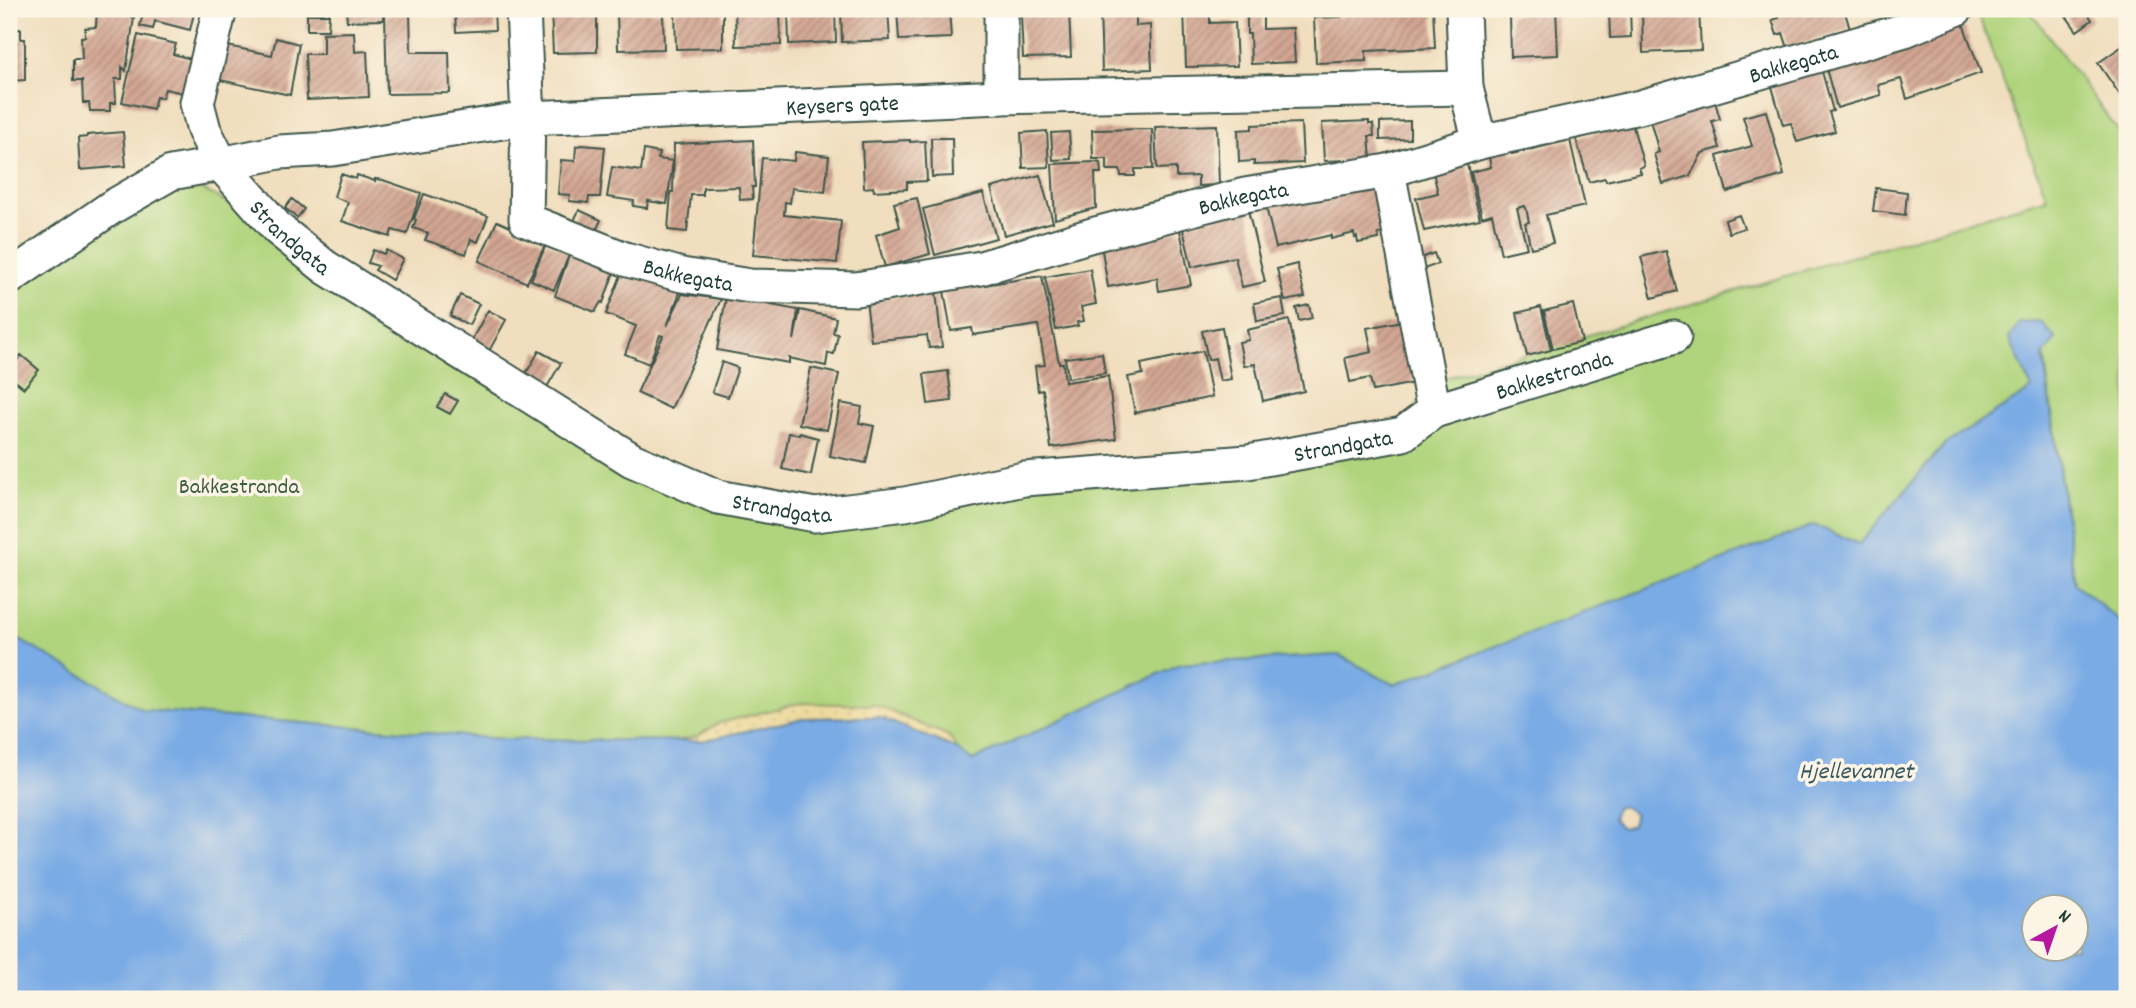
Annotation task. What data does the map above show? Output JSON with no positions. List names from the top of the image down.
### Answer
{
  "streets": {
    "street": [
      "Bakkegata",
      "Keysers gate",
      "Strandgata",
      "Bakkestranda"
    ]
  },
  "crossings": [
    ["Bakkegata", "Keysers gate"],
    ["Keysers gate", "Strandgata"],
    ["Strandgata", "Bakkestranda"]
  ],
  "water": ["Hjellevannet"],
  "parks": ["Bakkestranda"],
  "north": "top right"
}
